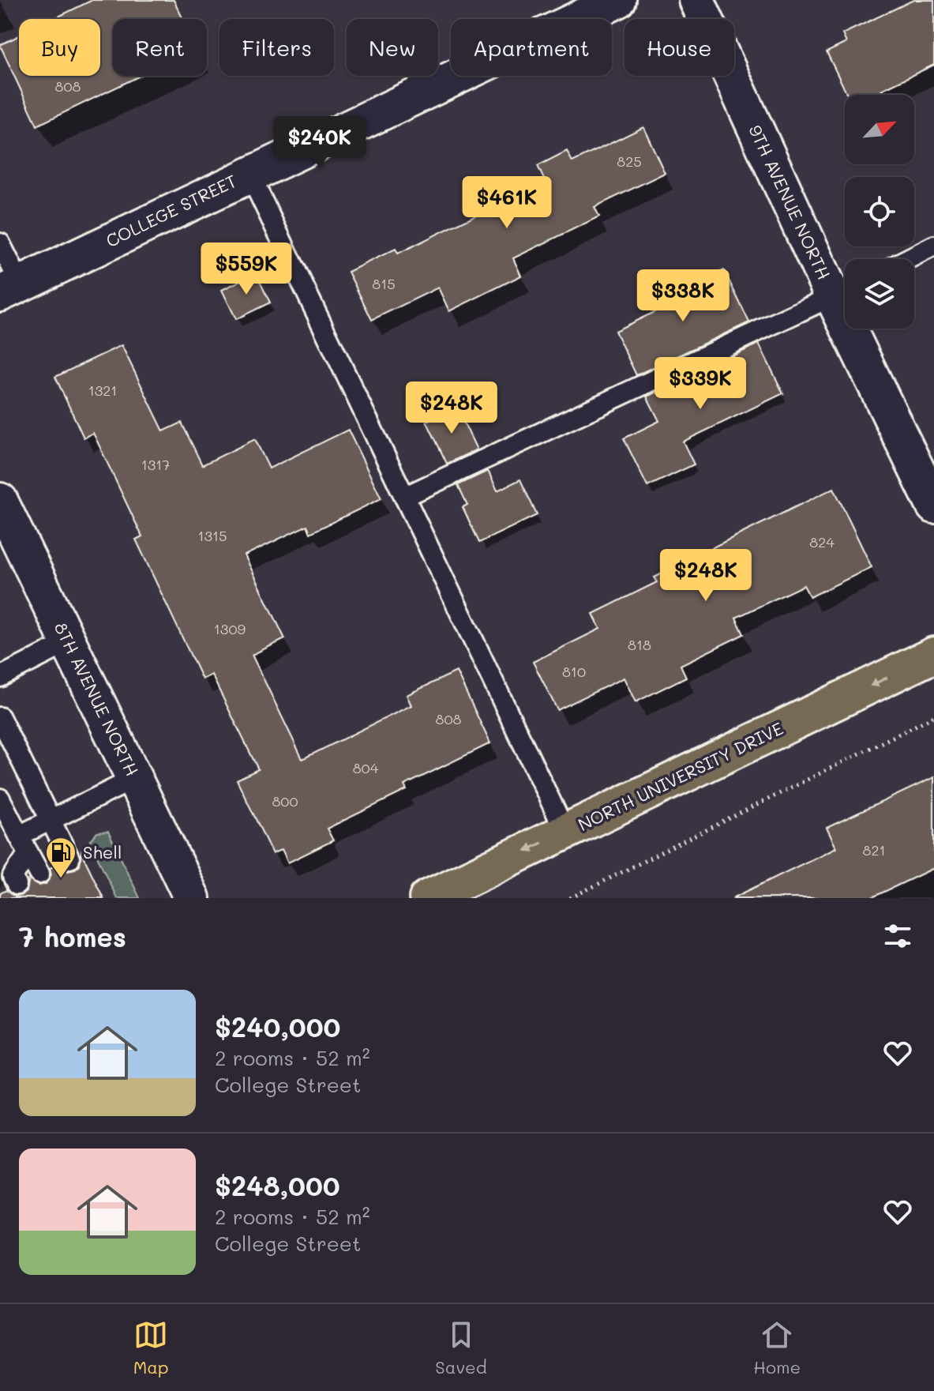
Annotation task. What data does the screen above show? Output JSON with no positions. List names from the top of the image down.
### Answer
{
  "streets": {
    "main road": ["NORTH UNIVERSITY DRIVE"],
    "street": ["9TH AVENUE NORTH", "COLLEGE STREET", "8TH AVENUE NORTH"]
  },
  "one_way": ["NORTH UNIVERSITY DRIVE"],
  "places": {
    "fuel station": ["Shell"]
  },
  "house_numbers": [
    "808",
    "825",
    "815",
    "1321",
    "1317",
    "1315",
    "824",
    "1309",
    "818",
    "810",
    "808",
    "804",
    "800",
    "821"
  ],
  "north": "top right",
  "page": {
    "chip": [
      "Buy",
      "Rent",
      "Filters",
      "New",
      "Apartment",
      "House"
    ],
    "price": [
      "$240K",
      "$461K",
      "$559K",
      "$338K",
      "$339K",
      "$248K",
      "$248K"
    ],
    "heading": "7 homes",
    "list": [
      {
        "name": "$240,000",
        "note": "2 rooms · 52 m² · College Street"
      },
      {
        "name": "$248,000",
        "note": "2 rooms · 52 m² · College Street"
      }
    ],
    "tabs": ["Map", "Saved", "Home"]
  }
}
